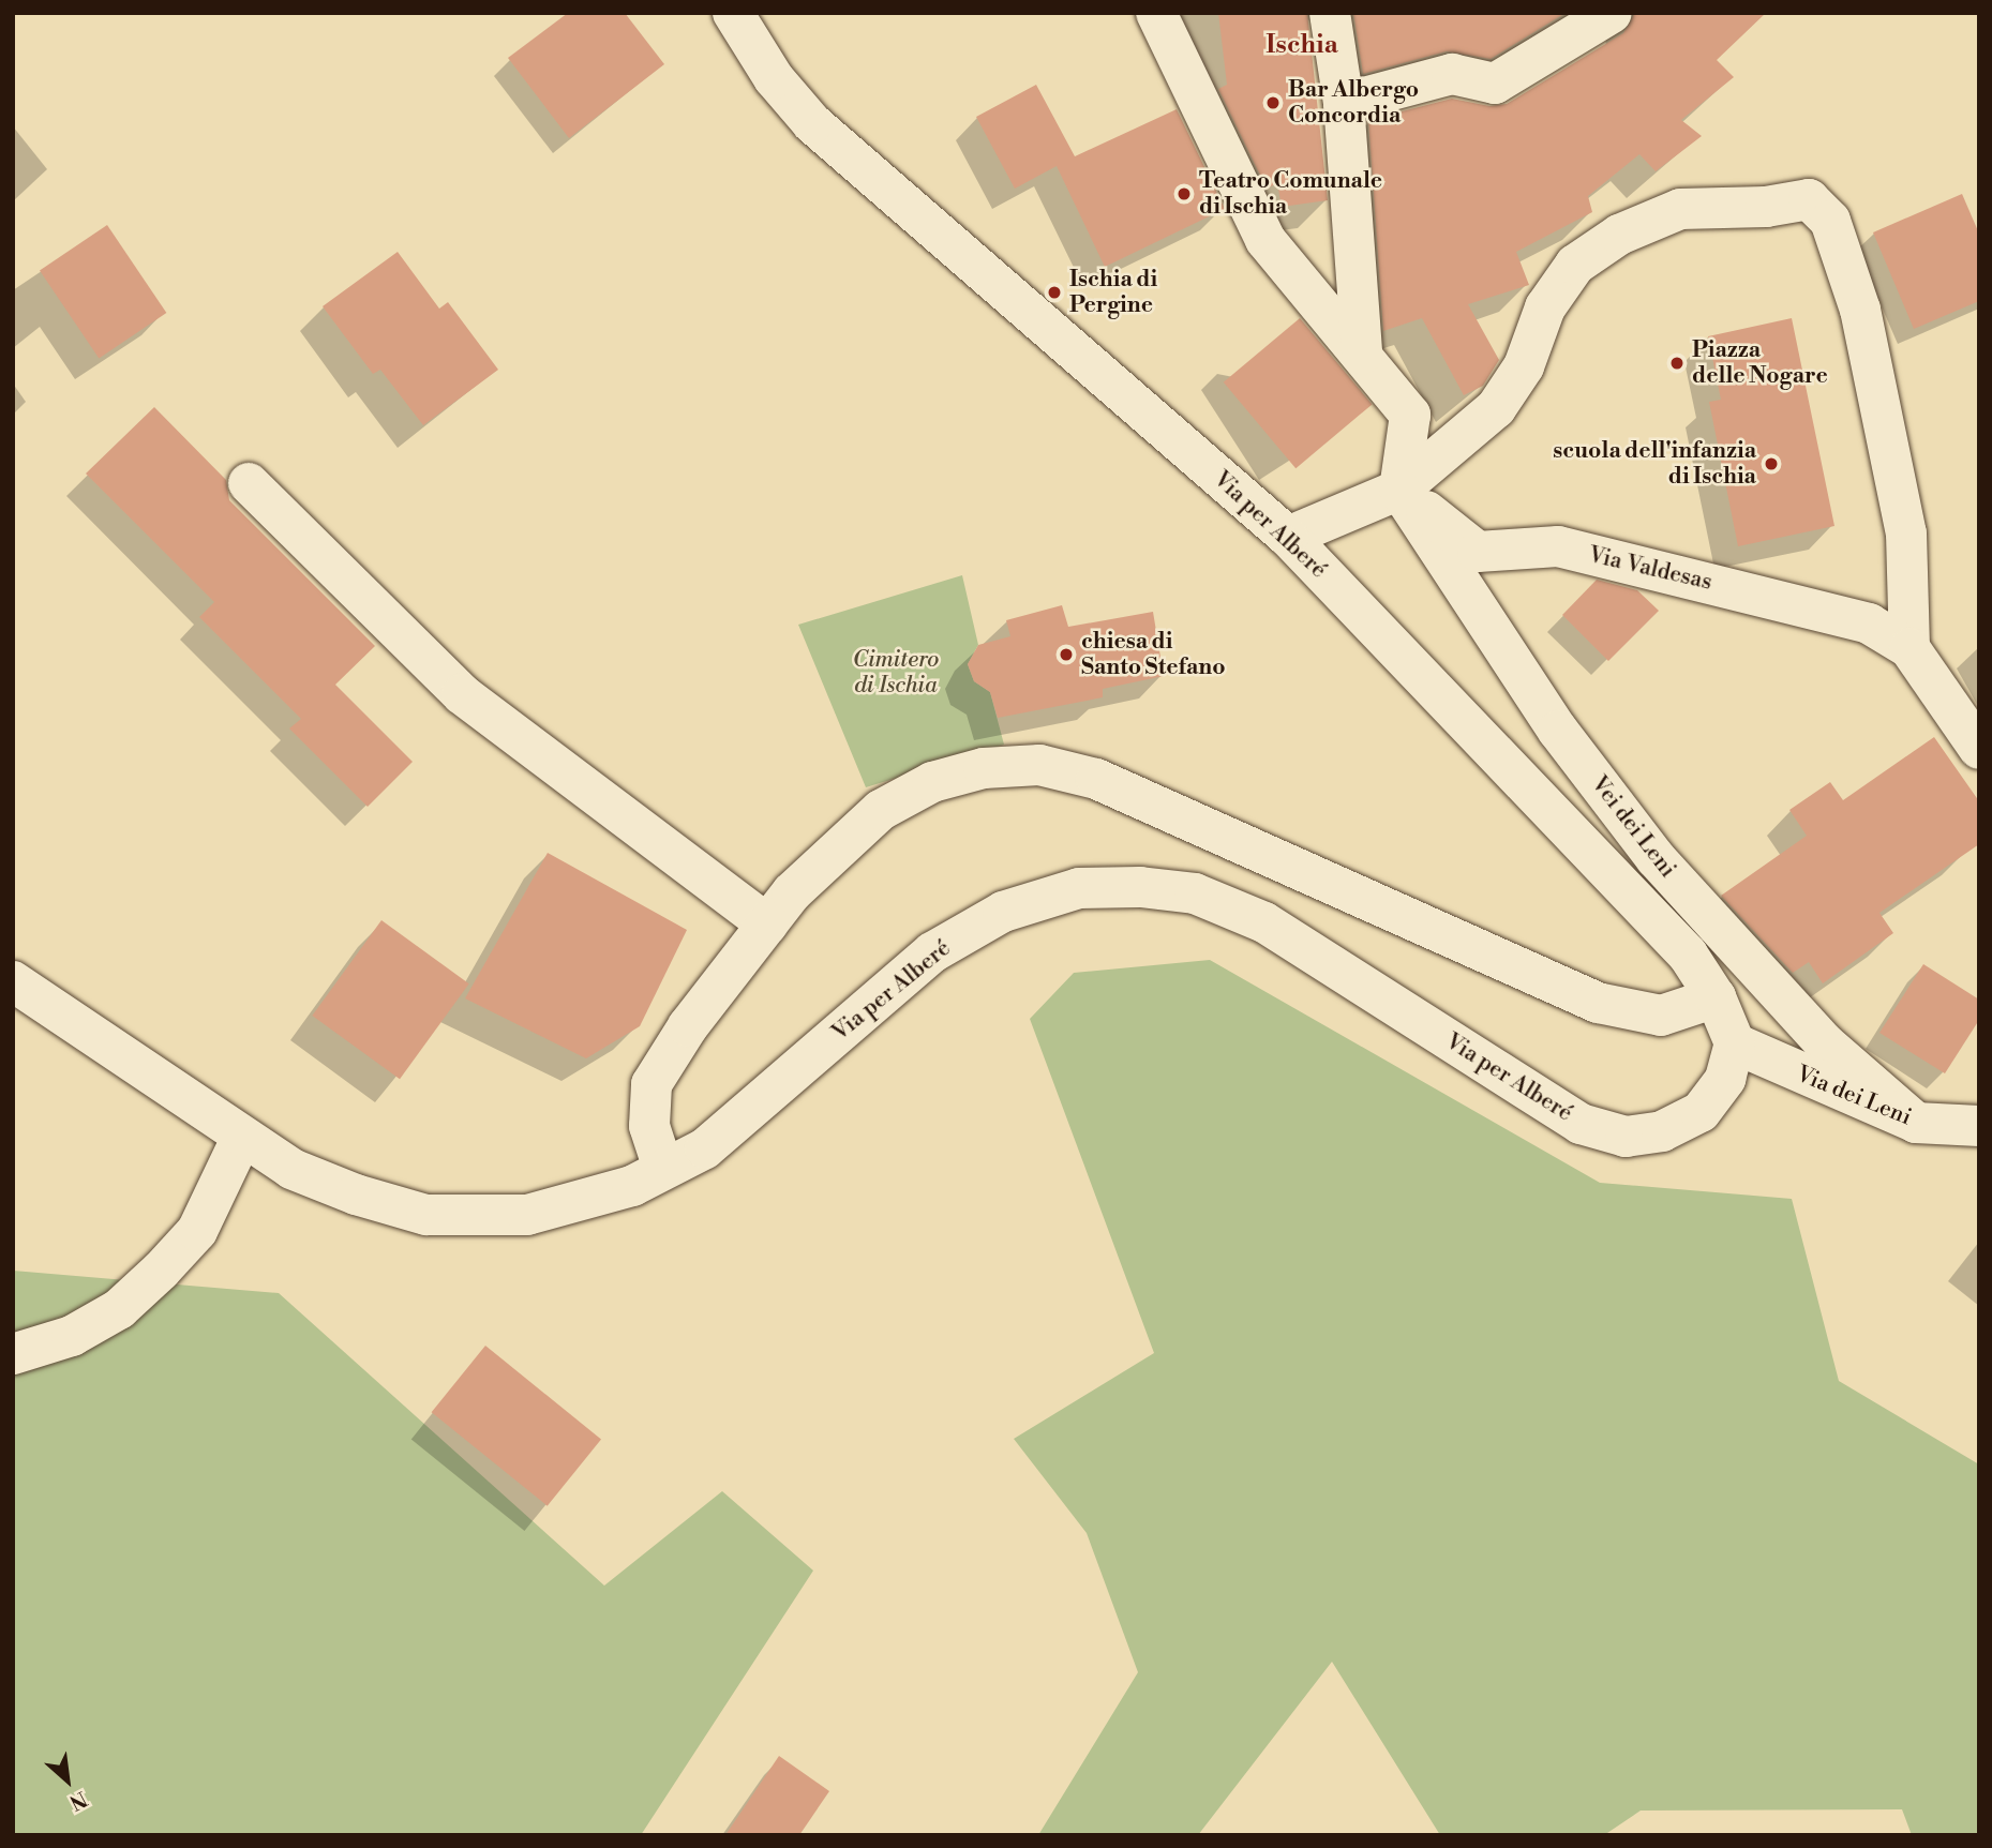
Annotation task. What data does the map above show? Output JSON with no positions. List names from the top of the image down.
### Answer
{
  "streets": {
    "street": [
      "Via per Alberé",
      "Via Valdesas",
      "Vei dei Leni",
      "Via dei Leni"
    ]
  },
  "crossings": [
    ["Via per Alberé", "Via dei Leni"],
    ["Via Valdesas", "Vei dei Leni"],
    ["Vei dei Leni", "Via dei Leni"]
  ],
  "districts": ["Ischia"],
  "parks": ["Cimitero di Ischia"],
  "places": [
    "Bar Albergo Concordia",
    "Teatro Comunale di Ischia",
    "Ischia di Pergine",
    "Piazza delle Nogare",
    "scuola dell'infanzia di Ischia",
    "chiesa di Santo Stefano"
  ],
  "north": "bottom right"
}
